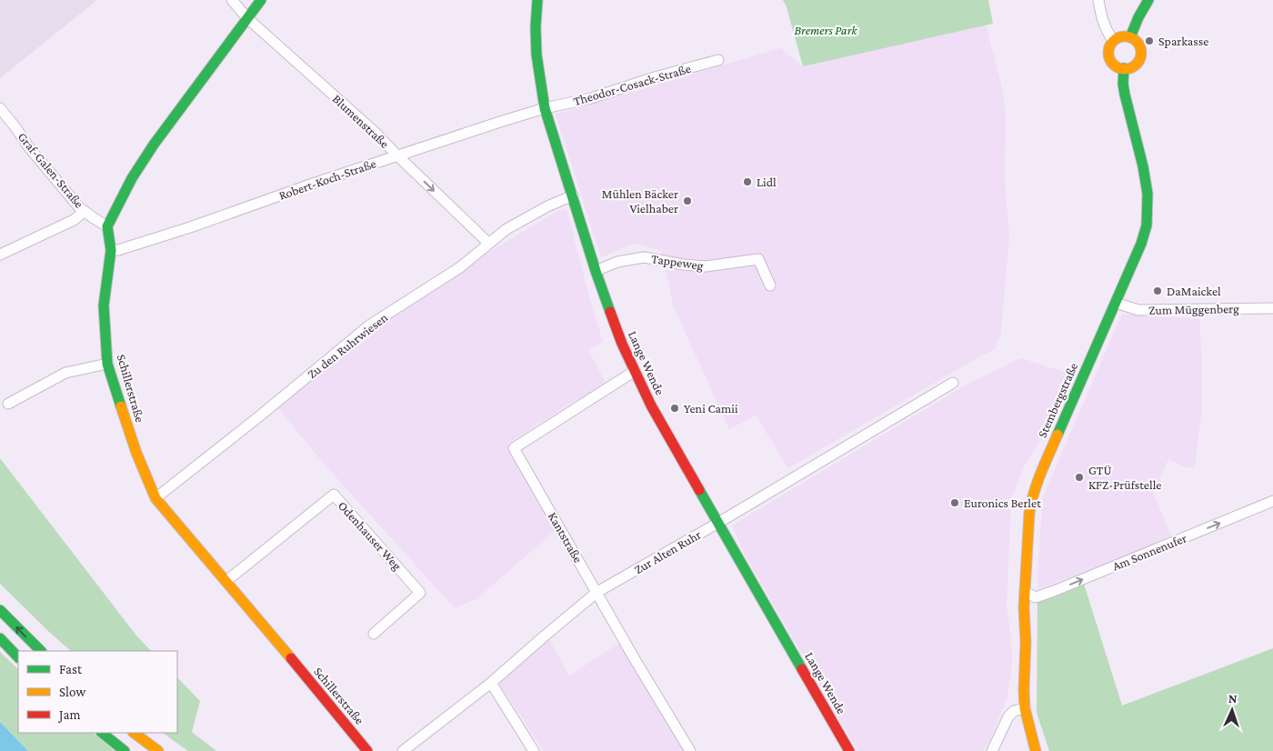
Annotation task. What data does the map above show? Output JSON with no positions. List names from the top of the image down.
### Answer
{
  "streets": {
    "main road": ["Lange Wende", "Schillerstraße", "Stembergstraße"],
    "street": [
      "Theodor-Cosack-Straße",
      "Blumenstraße",
      "Graf-Galen-Straße",
      "Robert-Koch-Straße",
      "Tappeweg",
      "Zum Müggenberg",
      "Zu den Ruhrwiesen",
      "Odenhauser Weg",
      "Kantstraße",
      "Zur Alten Ruhr",
      "Am Sonnenufer"
    ]
  },
  "crossings": [
    ["Theodor-Cosack-Straße", "Robert-Koch-Straße"],
    ["Theodor-Cosack-Straße", "Lange Wende"],
    ["Blumenstraße", "Robert-Koch-Straße"],
    ["Blumenstraße", "Zu den Ruhrwiesen"],
    ["Graf-Galen-Straße", "Schillerstraße"],
    ["Robert-Koch-Straße", "Lange Wende"],
    ["Robert-Koch-Straße", "Schillerstraße"],
    ["Tappeweg", "Lange Wende"],
    ["Zum Müggenberg", "Stembergstraße"],
    ["Zu den Ruhrwiesen", "Lange Wende"],
    ["Zu den Ruhrwiesen", "Schillerstraße"],
    ["Lange Wende", "Kantstraße"],
    ["Lange Wende", "Zur Alten Ruhr"],
    ["Schillerstraße", "Odenhauser Weg"],
    ["Stembergstraße", "Am Sonnenufer"],
    ["Kantstraße", "Zur Alten Ruhr"]
  ],
  "one_way": ["Blumenstraße", "Am Sonnenufer"],
  "parks": ["Bremers Park"],
  "places": [
    "Sparkasse",
    "Lidl",
    "Mühlen Bäcker Vielhaber",
    "DaMaickel",
    "Yeni Camii",
    "GTÜ KFZ-Prüfstelle",
    "Euronics Berlet"
  ],
  "legend": ["Fast", "Slow", "Jam"],
  "north": "top"
}
